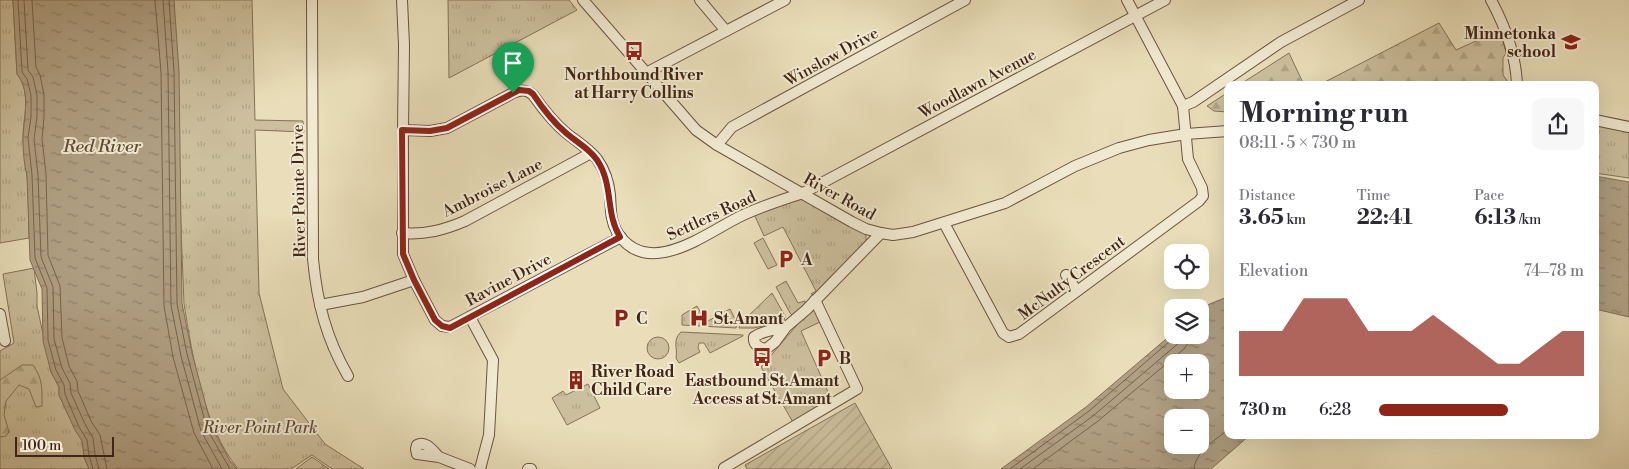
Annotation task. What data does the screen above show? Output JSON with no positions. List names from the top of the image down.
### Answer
{
  "streets": {
    "street": [
      "Winslow Drive",
      "Woodlawn Avenue",
      "Ambroise Lane",
      "River Pointe Drive",
      "River Road",
      "Settlers Road",
      "McNulty Crescent",
      "Ravine Drive"
    ]
  },
  "crossings": [
    ["Winslow Drive", "River Road"],
    ["Woodlawn Avenue", "River Road"],
    ["Woodlawn Avenue", "Settlers Road"],
    ["Ambroise Lane", "Ravine Drive"],
    ["River Road", "Settlers Road"],
    ["River Road", "McNulty Crescent"],
    ["Settlers Road", "Ravine Drive"]
  ],
  "water": ["Red River"],
  "parks": ["River Point Park"],
  "places": {
    "school or university": ["Minnetonka school"],
    "bus stop": ["Northbound River at Harry Collins", "Eastbound St.Amant Access at St.Amant"],
    "parking": ["A", "C", "B"],
    "hospital": ["St.Amant"],
    "building": ["River Road Child Care"]
  },
  "scale_bar": "100 m",
  "page": {
    "heading": ["Morning run", "08:11 · 5 × 730 m"],
    "stats": [
      ["Distance", "3.65 km"],
      ["Time", "22:41"],
      ["Pace", "6:13 /km"]
    ],
    "map_buttons": ["+", "−"],
    "chart": ["Elevation", "74–78 m"],
    "list": [
      {
        "name": "730 m",
        "note": "6:28"
      }
    ],
    "scale": "100 m"
  }
}
